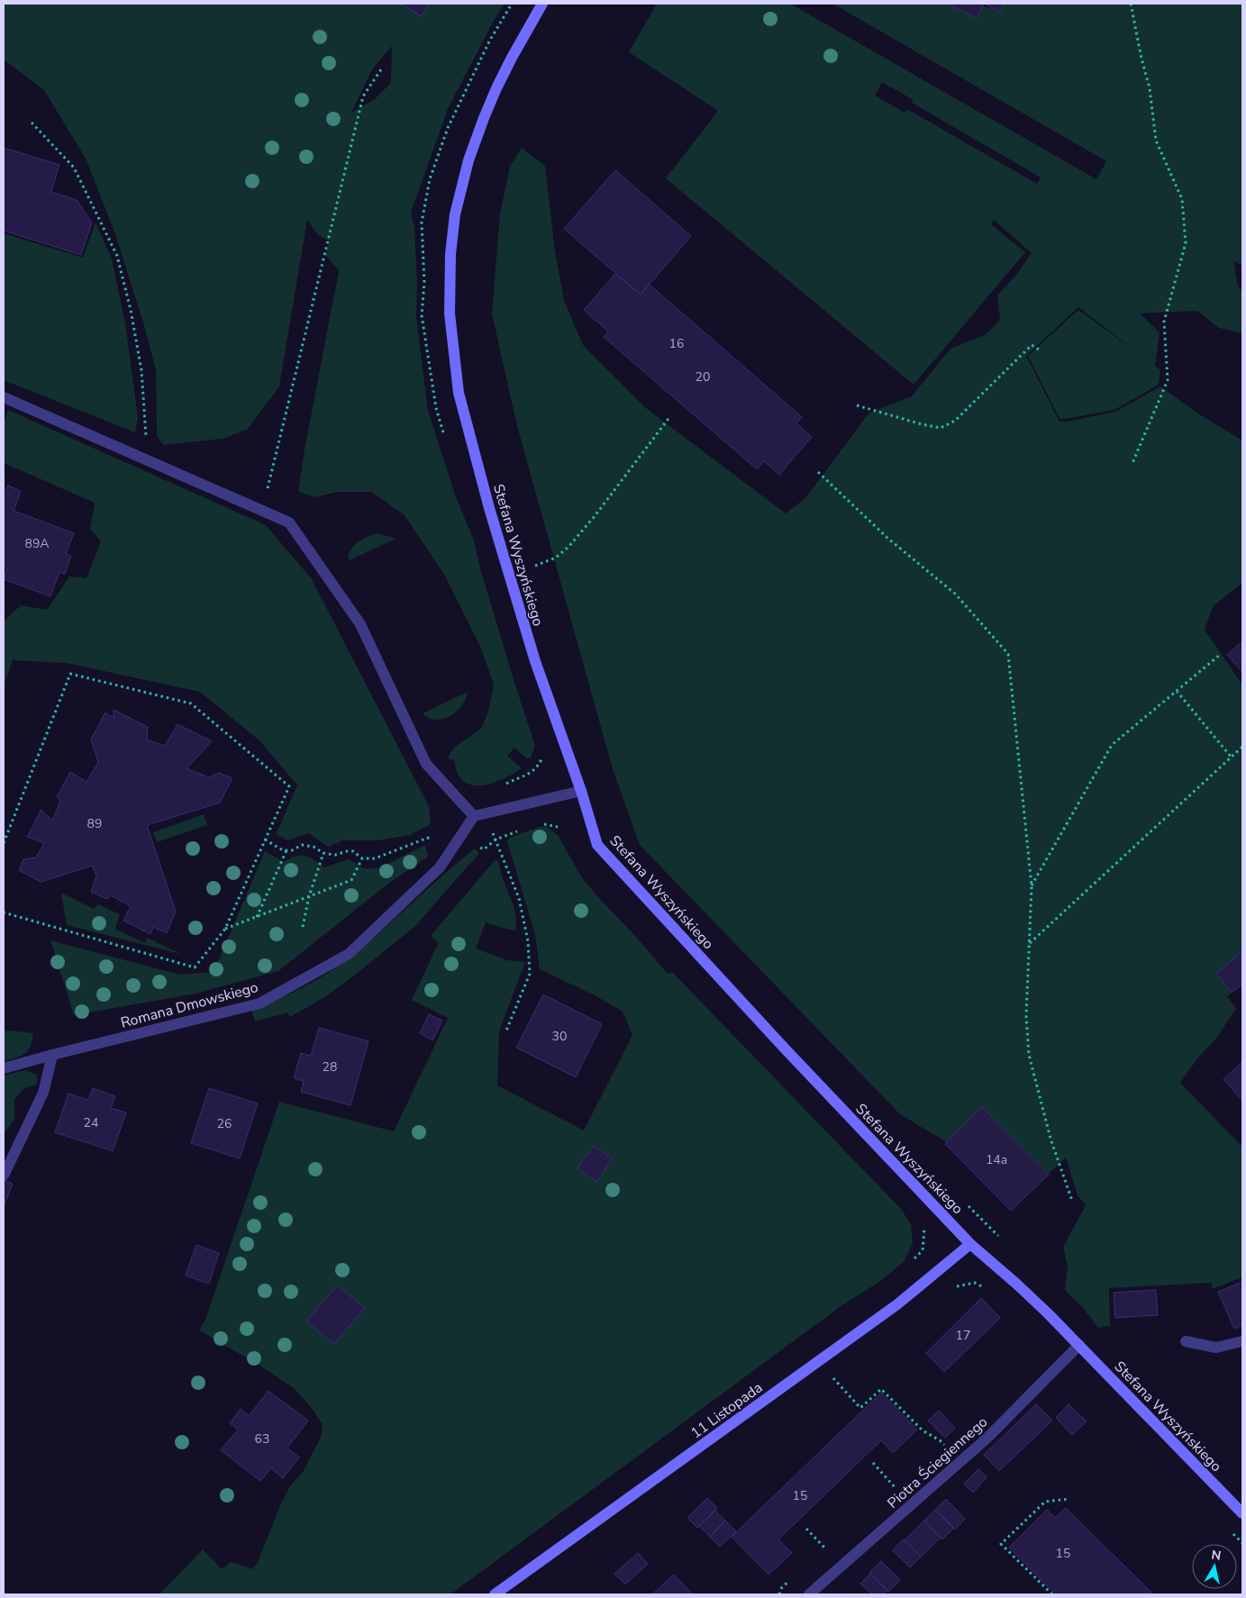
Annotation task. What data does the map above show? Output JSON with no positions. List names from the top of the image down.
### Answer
{
  "streets": {
    "street": [
      "Stefana Wyszyńskiego",
      "Romana Dmowskiego",
      "11 Listopada",
      "Piotra Ściegiennego"
    ]
  },
  "crossings": [
    ["Stefana Wyszyńskiego", "11 Listopada"],
    ["Stefana Wyszyńskiego", "Piotra Ściegiennego"]
  ],
  "house_numbers": [
    "16",
    "20",
    "89A",
    "89",
    "30",
    "28",
    "24",
    "26",
    "14a",
    "17",
    "63",
    "15",
    "15"
  ],
  "north": "top"
}
